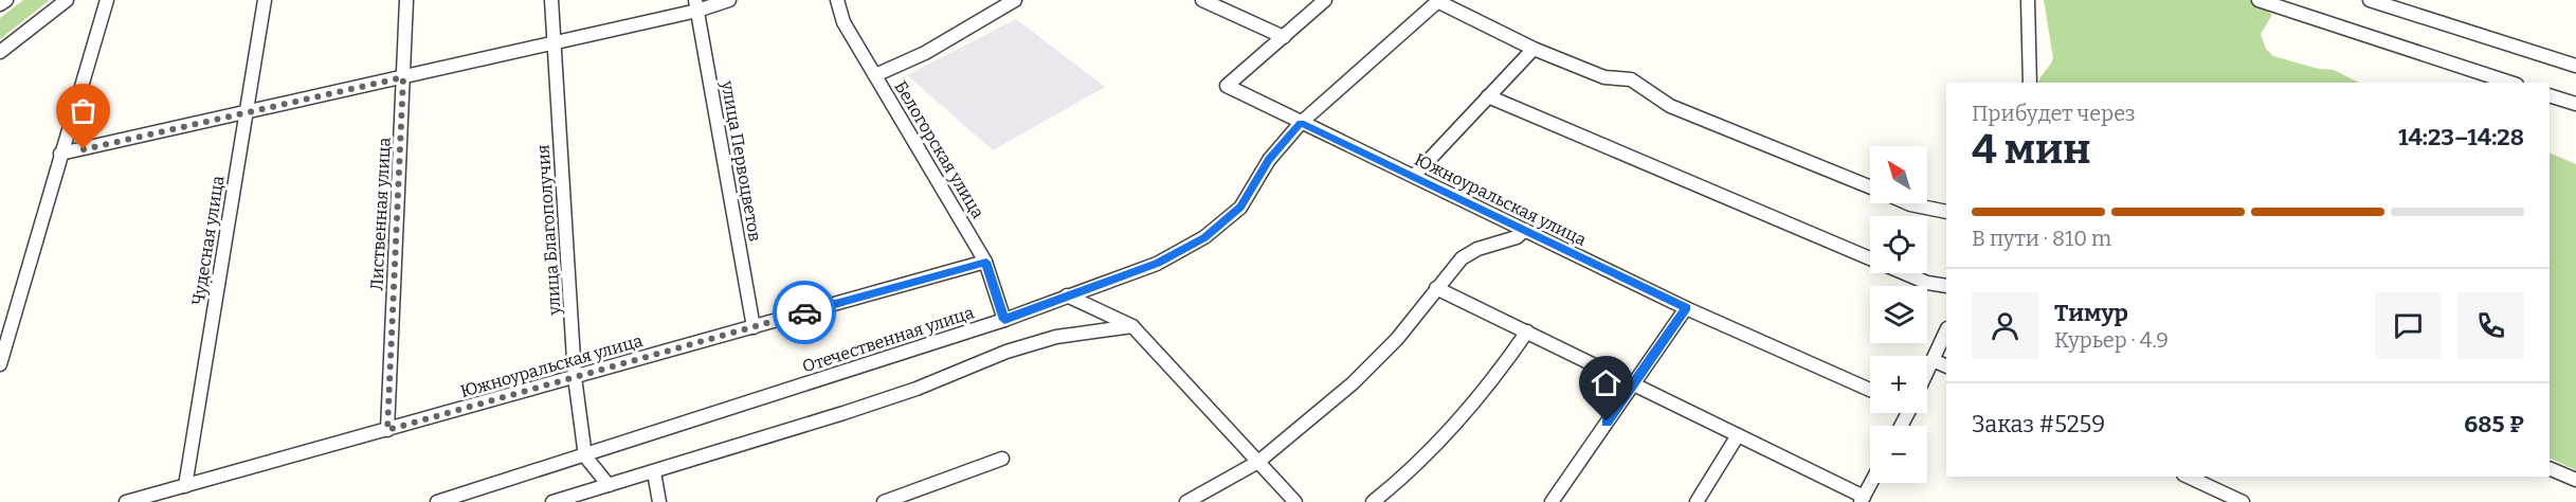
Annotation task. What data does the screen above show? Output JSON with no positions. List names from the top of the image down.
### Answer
{
  "streets": {
    "street": [
      "Белогорская улица",
      "улица Первоцветов",
      "Южноуральская улица",
      "Лиственная улица",
      "улица Благополучия",
      "Чудесная улица",
      "Отечественная улица"
    ]
  },
  "crossings": [
    ["Белогорская улица", "Южноуральская улица"],
    ["Белогорская улица", "Отечественная улица"],
    ["улица Первоцветов", "Южноуральская улица"],
    ["Южноуральская улица", "Лиственная улица"],
    ["Южноуральская улица", "улица Благополучия"],
    ["Южноуральская улица", "Чудесная улица"],
    ["Южноуральская улица", "Отечественная улица"],
    ["улица Благополучия", "Отечественная улица"]
  ],
  "north": "top left",
  "page": {
    "heading": ["4 мин", "Прибудет через", "14:23–14:28"],
    "panel": [
      "Тимур",
      "Курьер · 4.9",
      "Заказ #5259",
      "685 ₽"
    ],
    "map_buttons": ["+", "−"],
    "bar": "В пути · 810 m"
  }
}
